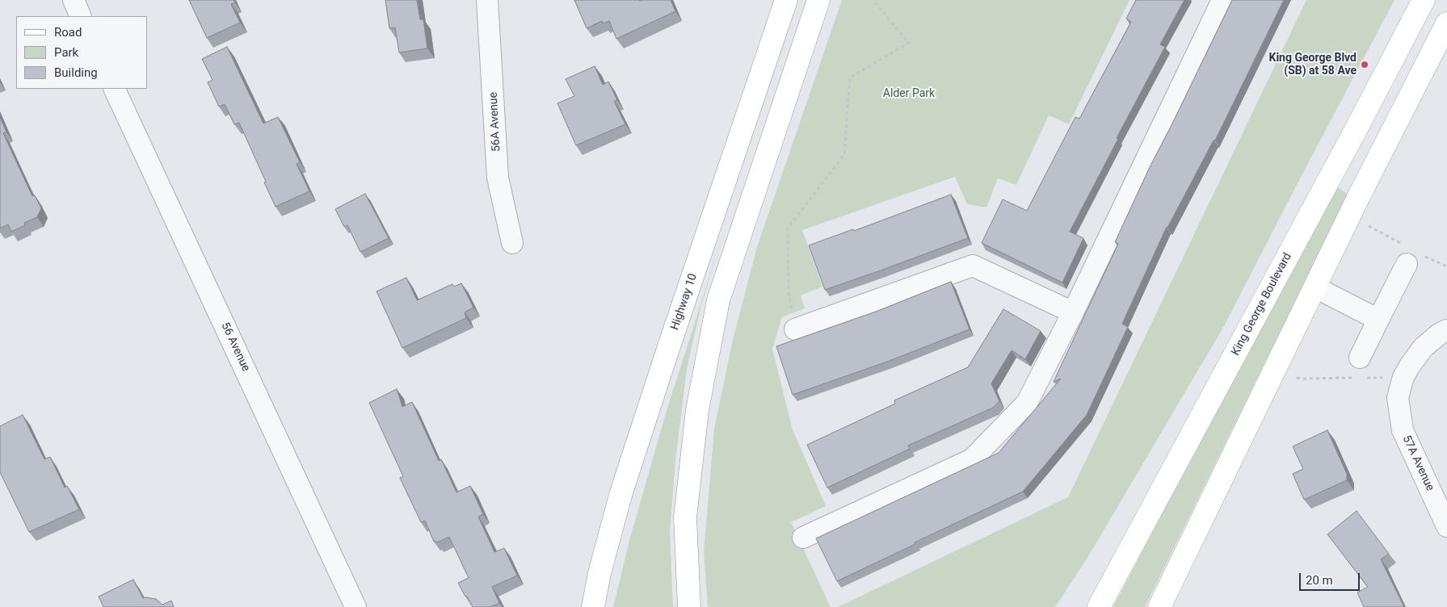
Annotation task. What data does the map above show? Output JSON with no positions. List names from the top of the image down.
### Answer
{
  "streets": {
    "main road": ["Highway 10", "King George Boulevard"],
    "street": ["56A Avenue", "56 Avenue", "57A Avenue"]
  },
  "parks": ["Alder Park"],
  "places": ["King George Blvd (SB) at 58 Ave"],
  "legend": ["Road", "Park", "Building"],
  "scale_bar": "20 m"
}
